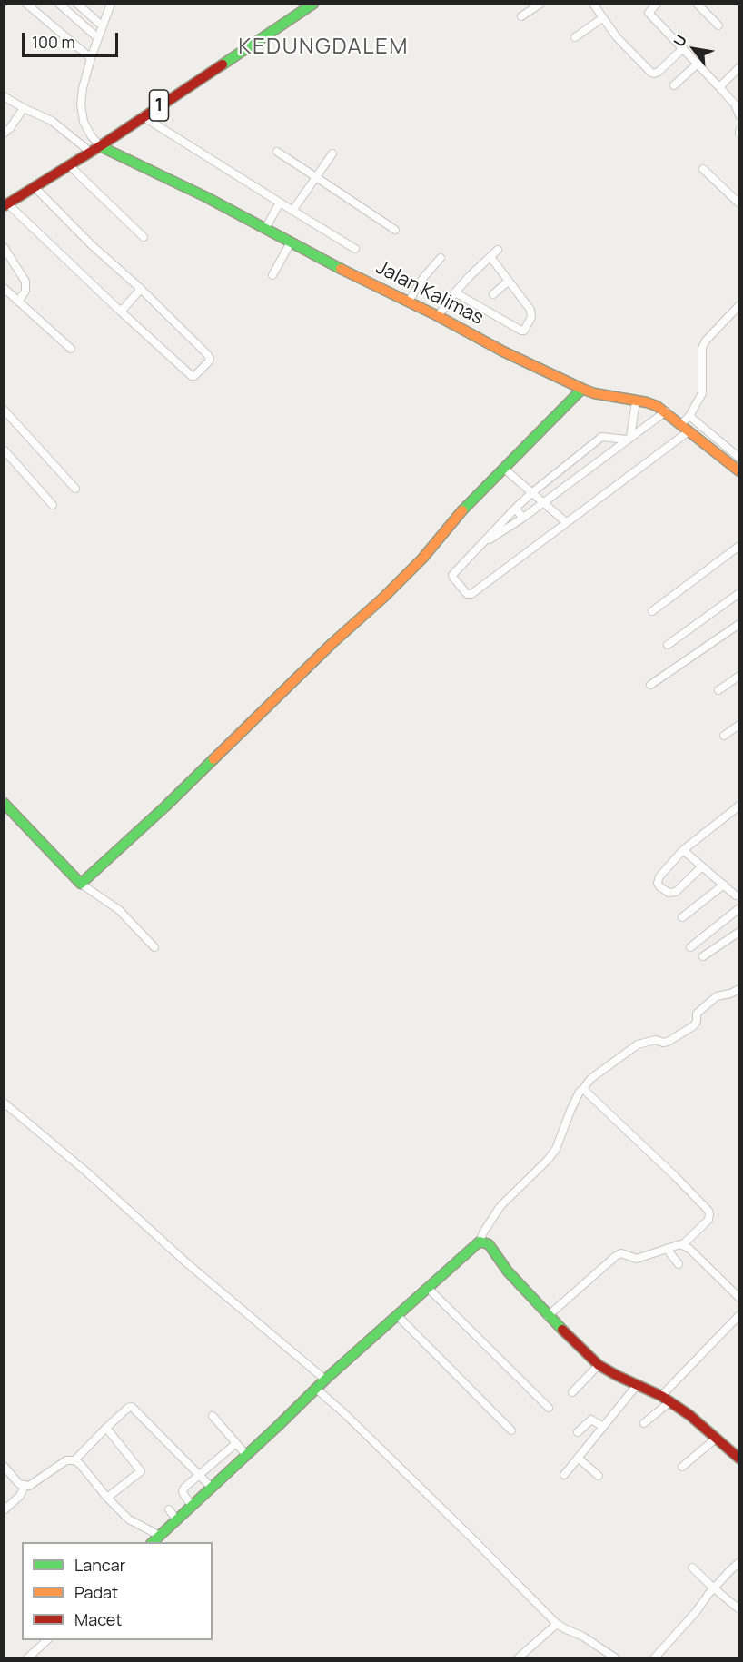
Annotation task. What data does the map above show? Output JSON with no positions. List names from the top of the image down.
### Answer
{
  "streets": {
    "main road": ["1", "Jalan Kalimas"]
  },
  "crossings": [
    ["1", "Jalan Kalimas"]
  ],
  "districts": ["KEDUNGDALEM"],
  "legend": ["Lancar", "Padat", "Macet"],
  "scale_bar": "100 m",
  "north": "top left"
}
